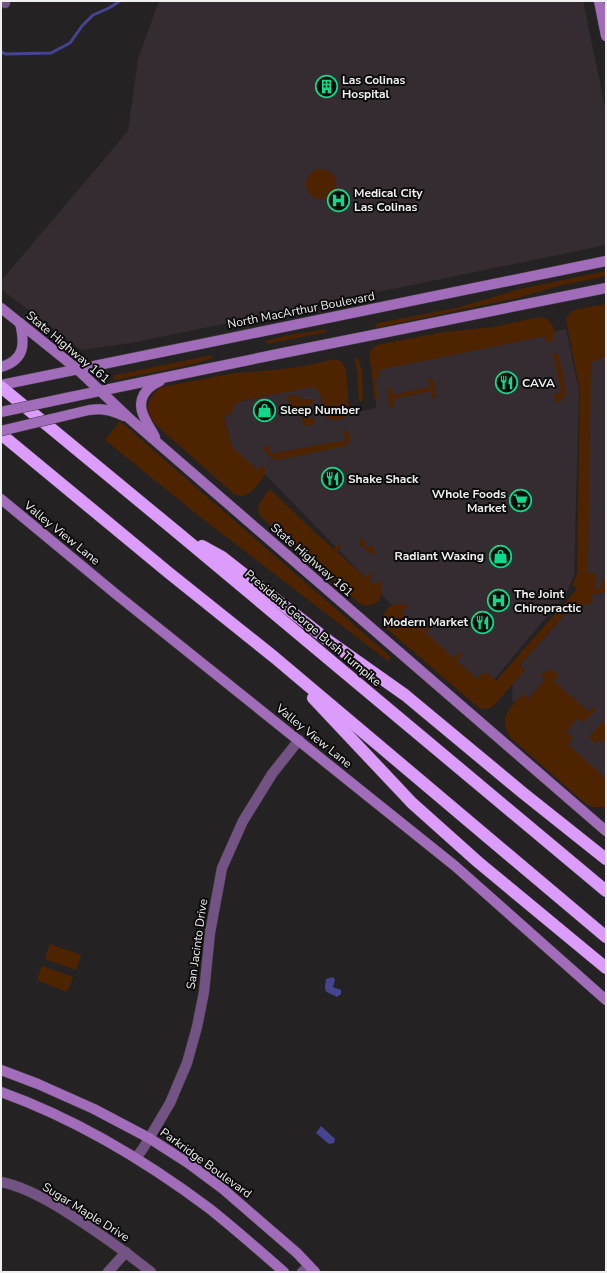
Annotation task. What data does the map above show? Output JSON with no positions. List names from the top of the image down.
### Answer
{
  "streets": {
    "highway": ["President George Bush Turnpike"],
    "main road": [
      "North MacArthur Boulevard",
      "State Highway 161",
      "Valley View Lane",
      "Parkridge Boulevard"
    ],
    "street": ["San Jacinto Drive", "Sugar Maple Drive"]
  },
  "crossings": [
    ["North MacArthur Boulevard", "State Highway 161"],
    ["North MacArthur Boulevard", "President George Bush Turnpike"],
    ["Valley View Lane", "San Jacinto Drive"],
    ["San Jacinto Drive", "Parkridge Boulevard"]
  ],
  "places": {
    "building": ["Las Colinas Hospital"],
    "hospital": ["Medical City Las Colinas", "The Joint Chiropractic"],
    "restaurant": ["CAVA", "Shake Shack", "Modern Market"],
    "shop": ["Sleep Number", "Radiant Waxing"],
    "supermarket": ["Whole Foods Market"]
  }
}
